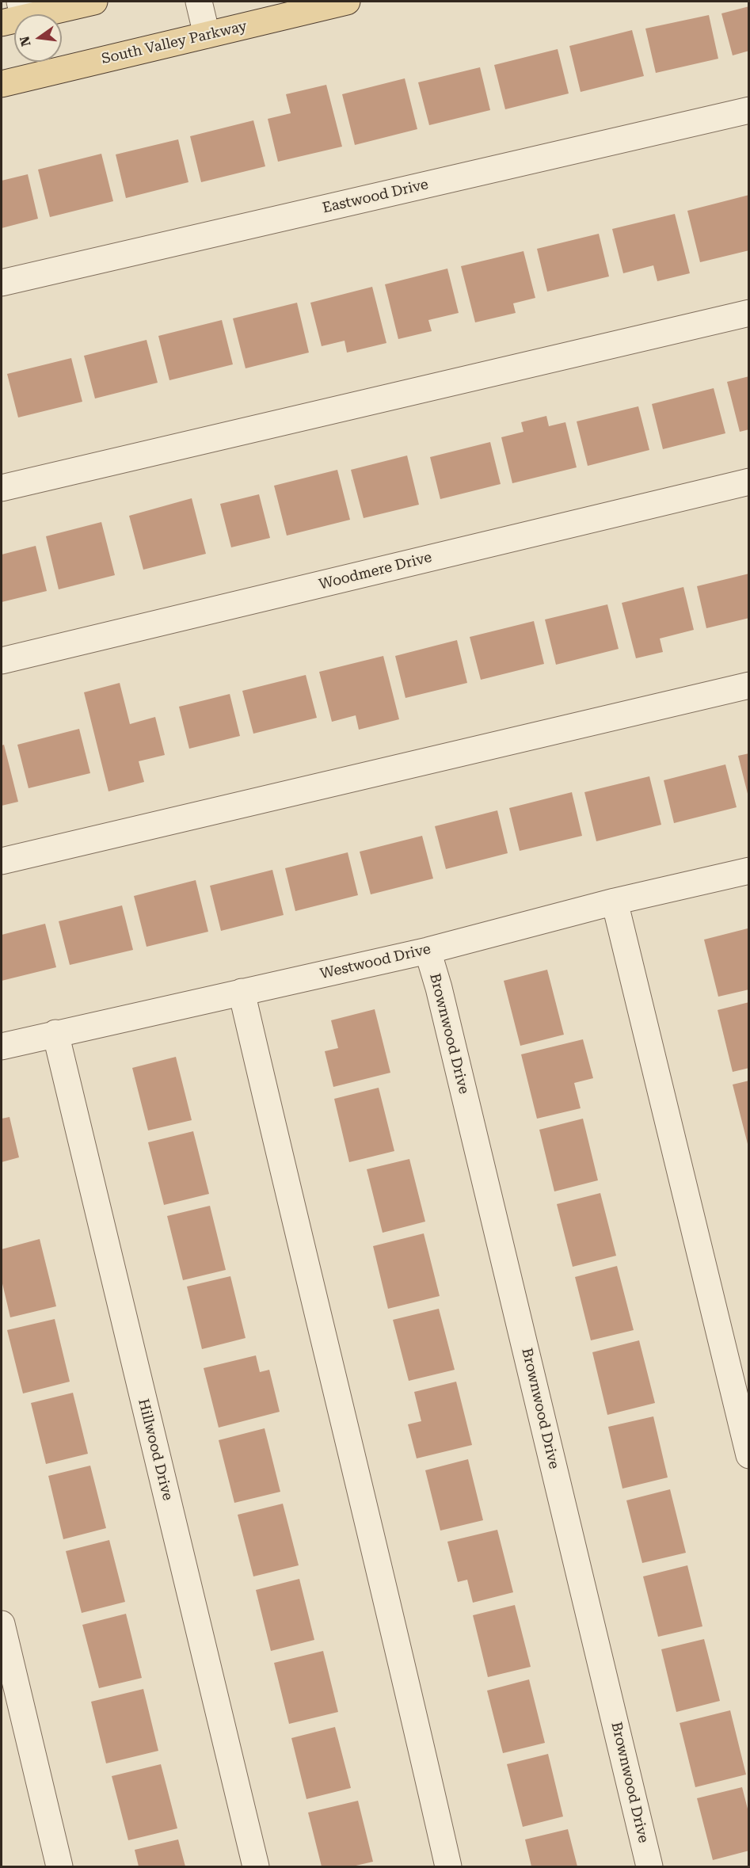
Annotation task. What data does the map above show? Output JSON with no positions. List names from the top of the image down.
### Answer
{
  "streets": {
    "main road": ["South Valley Parkway"],
    "street": [
      "Eastwood Drive",
      "Woodmere Drive",
      "Westwood Drive",
      "Brownwood Drive",
      "Hillwood Drive"
    ]
  },
  "crossings": [
    ["Westwood Drive", "Brownwood Drive"],
    ["Westwood Drive", "Hillwood Drive"]
  ],
  "north": "left"
}
